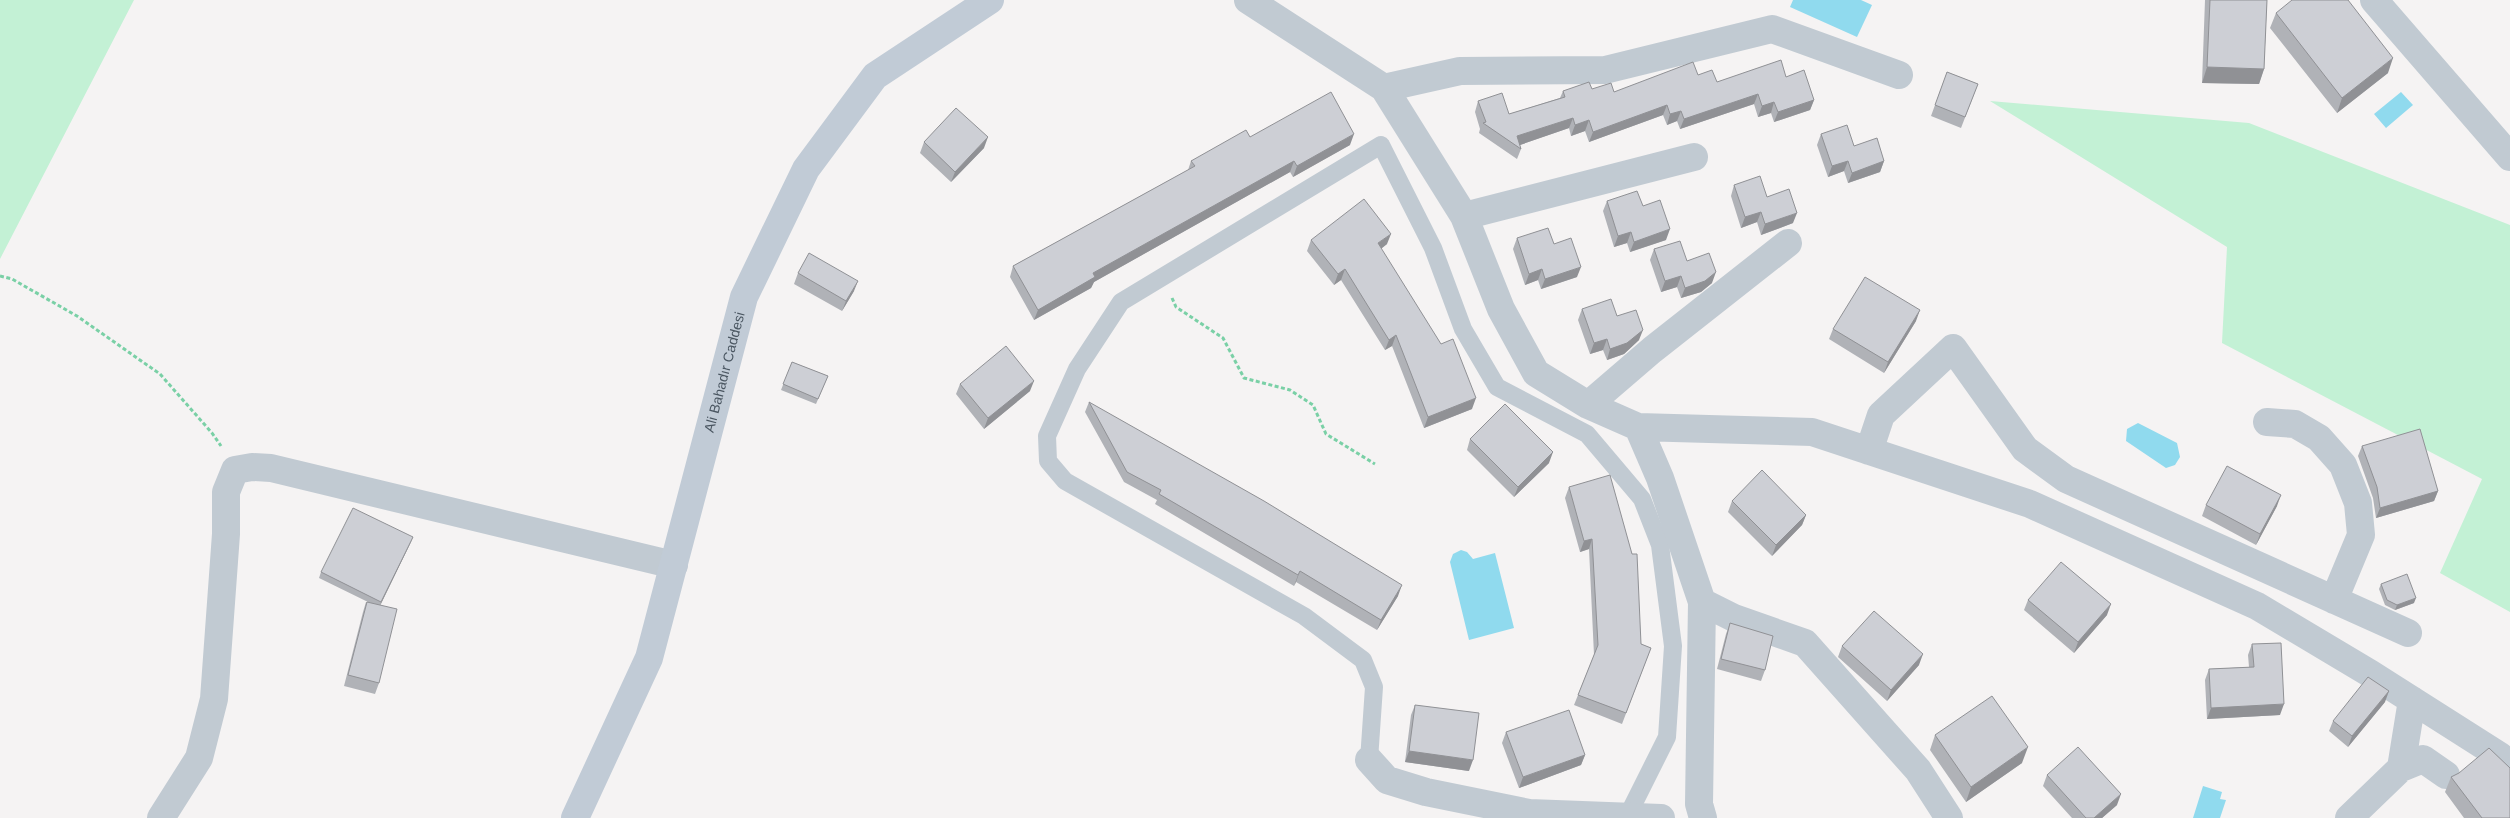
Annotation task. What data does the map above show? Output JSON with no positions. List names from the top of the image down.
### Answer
{
  "streets": {
    "main road": ["Ali Bahadır Caddesi"]
  }
}
